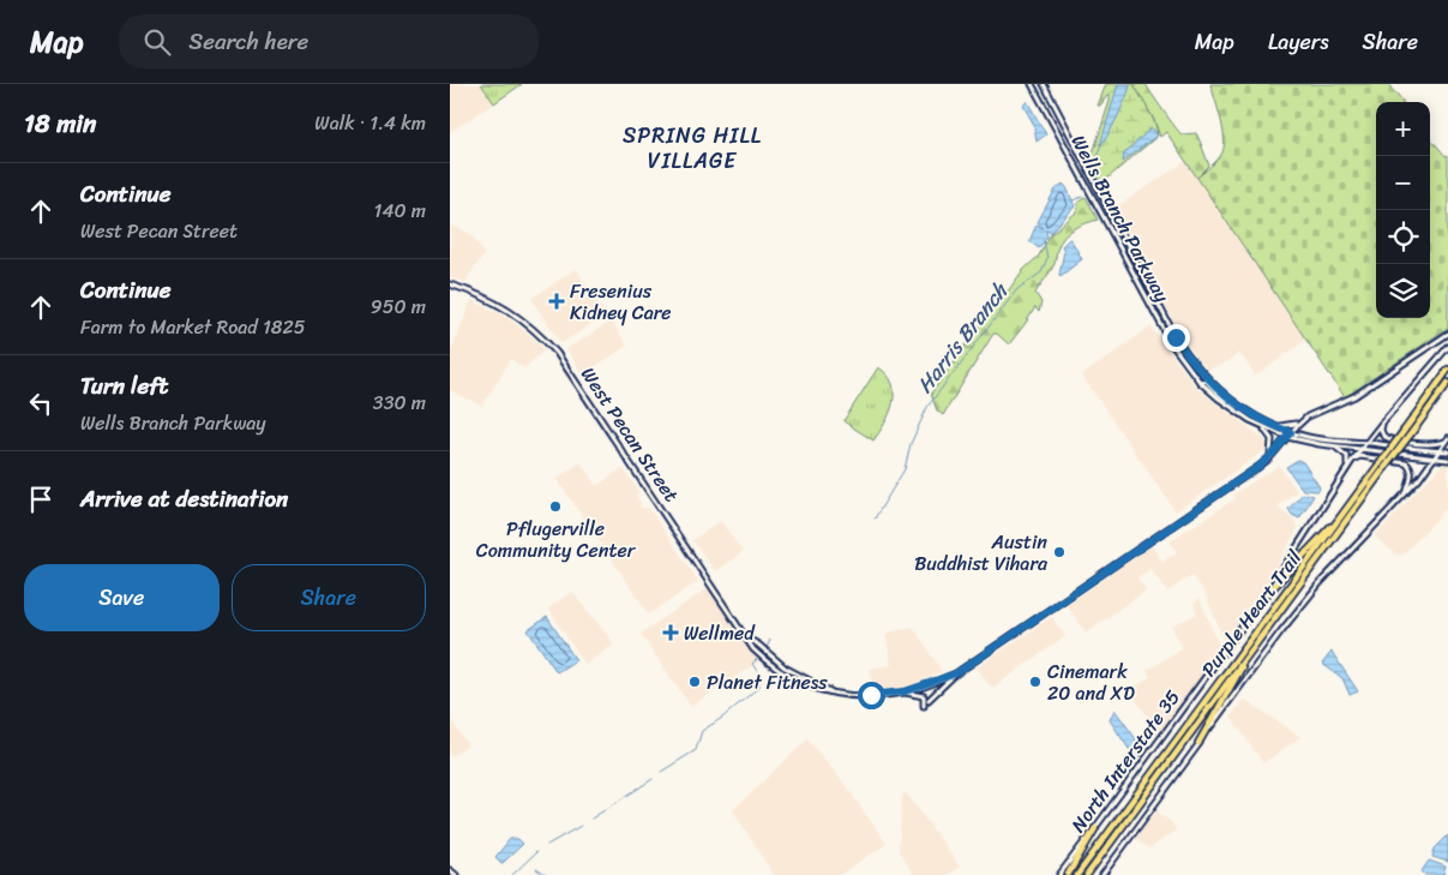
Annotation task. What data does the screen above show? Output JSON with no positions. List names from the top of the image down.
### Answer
{
  "streets": {
    "highway": ["Purple Heart Trail"],
    "main road": ["Wells Branch Parkway", "West Pecan Street", "North Interstate 35"]
  },
  "crossings": [
    ["Wells Branch Parkway", "North Interstate 35"]
  ],
  "districts": ["SPRING HILL VILLAGE"],
  "water": ["Harris Branch"],
  "places": {
    "health": ["Fresenius Kidney Care", "Wellmed"],
    "other": [
      "Pflugerville Community Center",
      "Austin Buddhist Vihara",
      "Planet Fitness",
      "Cinemark 20 and XD"
    ]
  },
  "page": {
    "header": "Map",
    "search": "Search here",
    "nav": ["Map", "Layers", "Share"],
    "heading": ["18 min", "Walk · 1.4 km"],
    "map_buttons": ["+", "−"],
    "list": [
      ["Continue", "West Pecan Street", "140 m"],
      ["Continue", "Farm to Market Road 1825", "950 m"],
      ["Turn left", "Wells Branch Parkway", "330 m"],
      "Arrive at destination"
    ],
    "buttons": ["Save", "Share"]
  }
}
